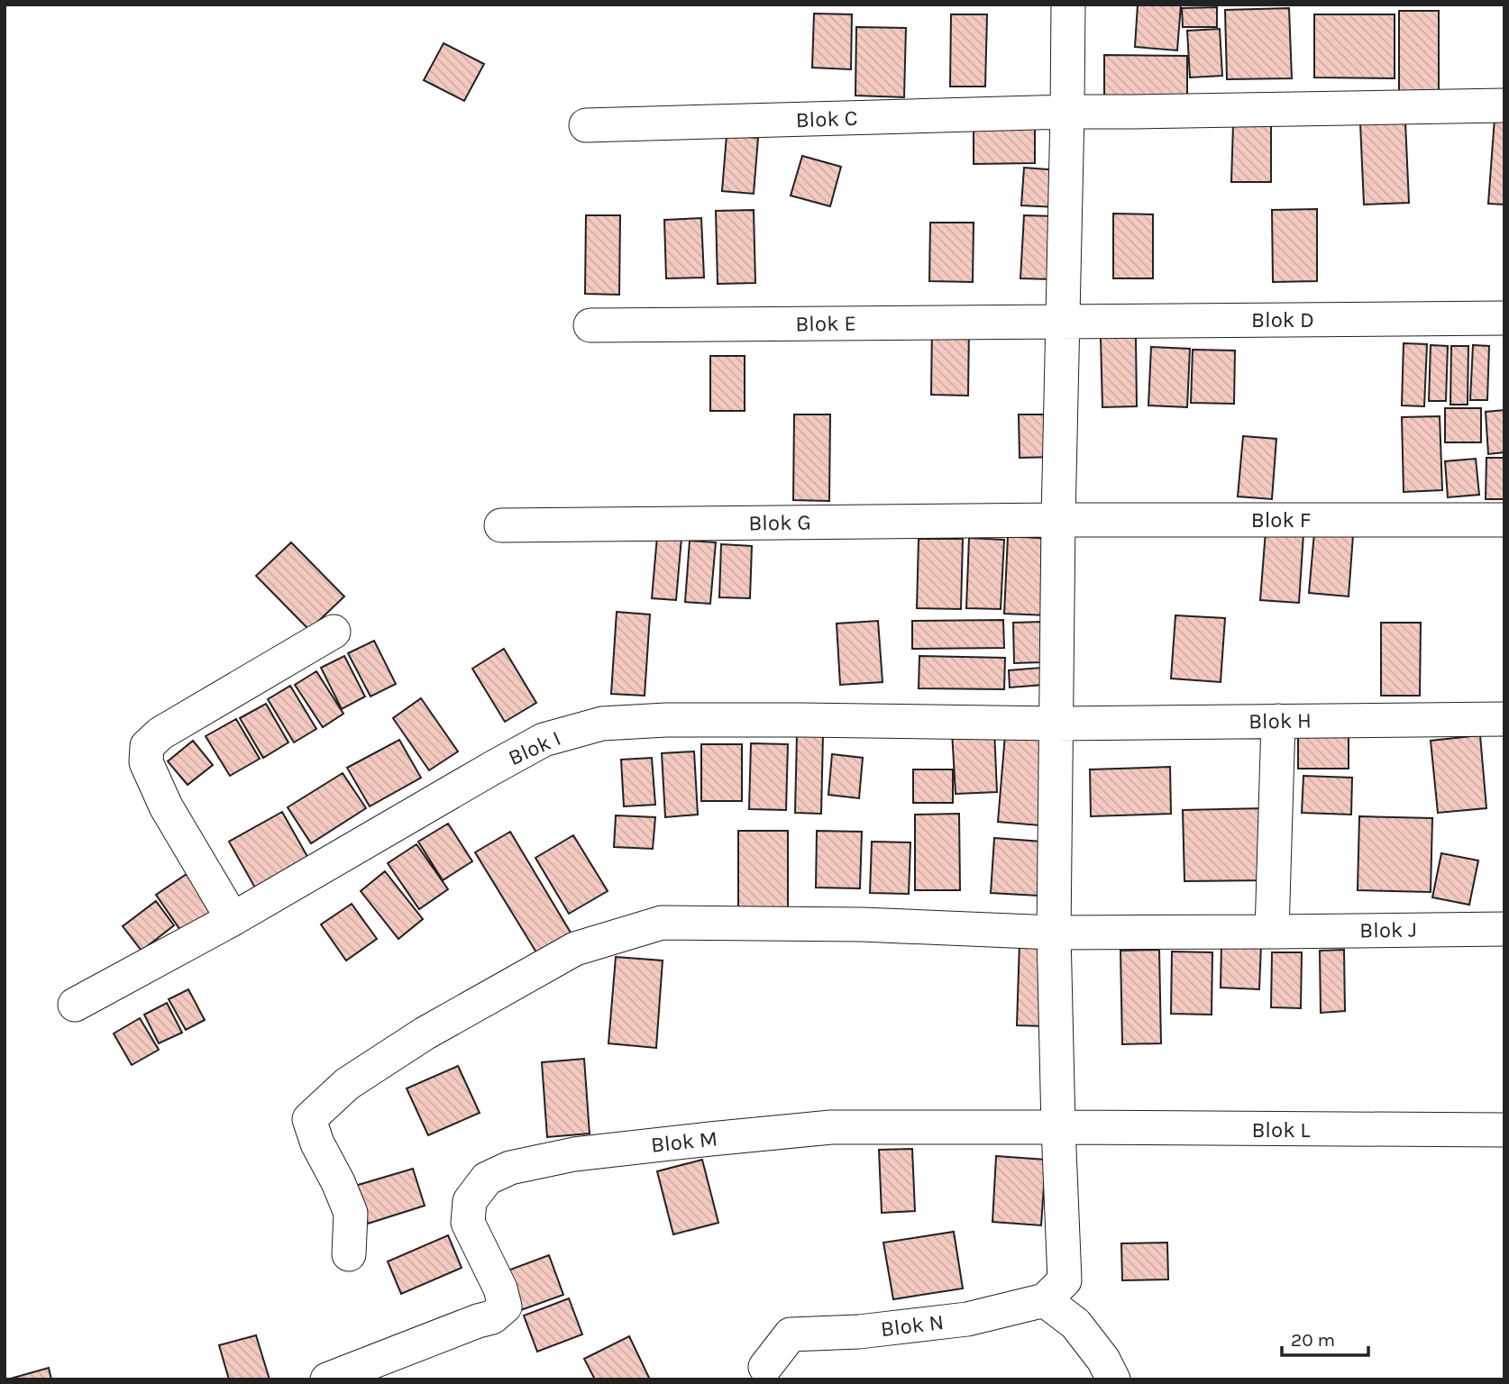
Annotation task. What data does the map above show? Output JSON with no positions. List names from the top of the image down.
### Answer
{
  "streets": {
    "street": [
      "Blok C",
      "Blok D",
      "Blok E",
      "Blok F",
      "Blok G",
      "Blok H",
      "Blok I",
      "Blok J",
      "Blok L",
      "Blok M",
      "Blok N"
    ]
  },
  "crossings": [
    ["Blok D", "Blok E"],
    ["Blok F", "Blok G"],
    ["Blok H", "Blok I"],
    ["Blok L", "Blok M"]
  ],
  "scale_bar": "20 m"
}
